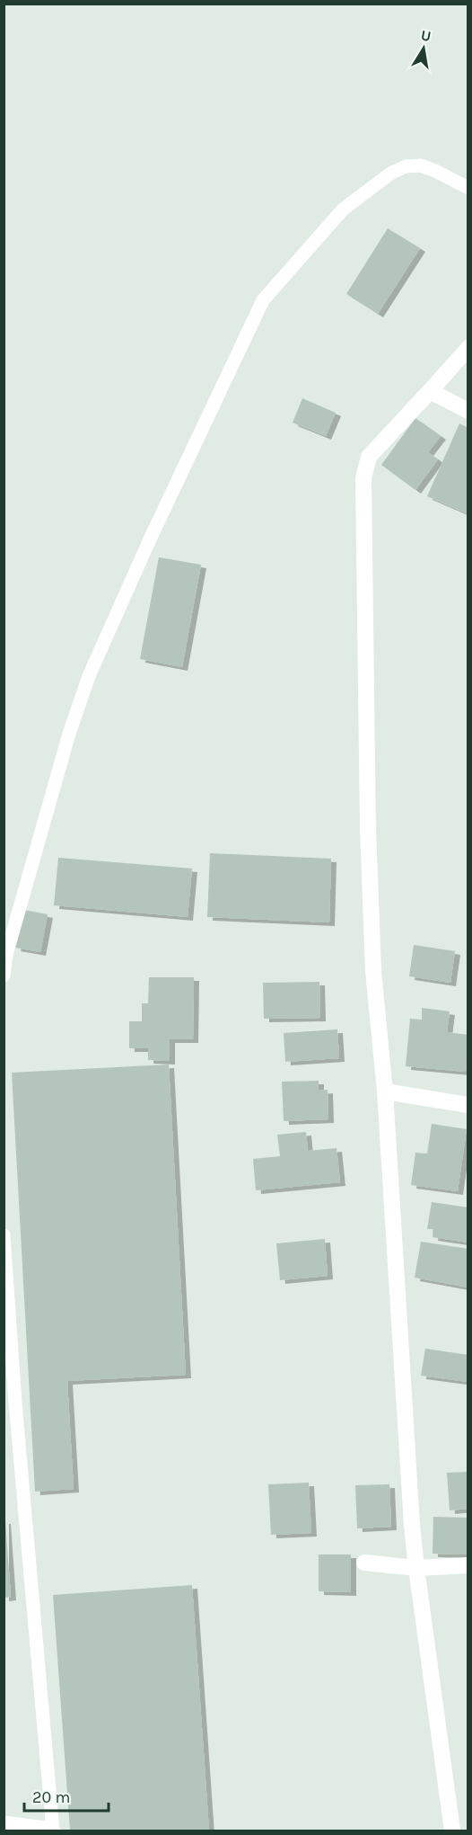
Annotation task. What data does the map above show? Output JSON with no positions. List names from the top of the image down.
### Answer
{
  "scale_bar": "20 m",
  "north": "top"
}
